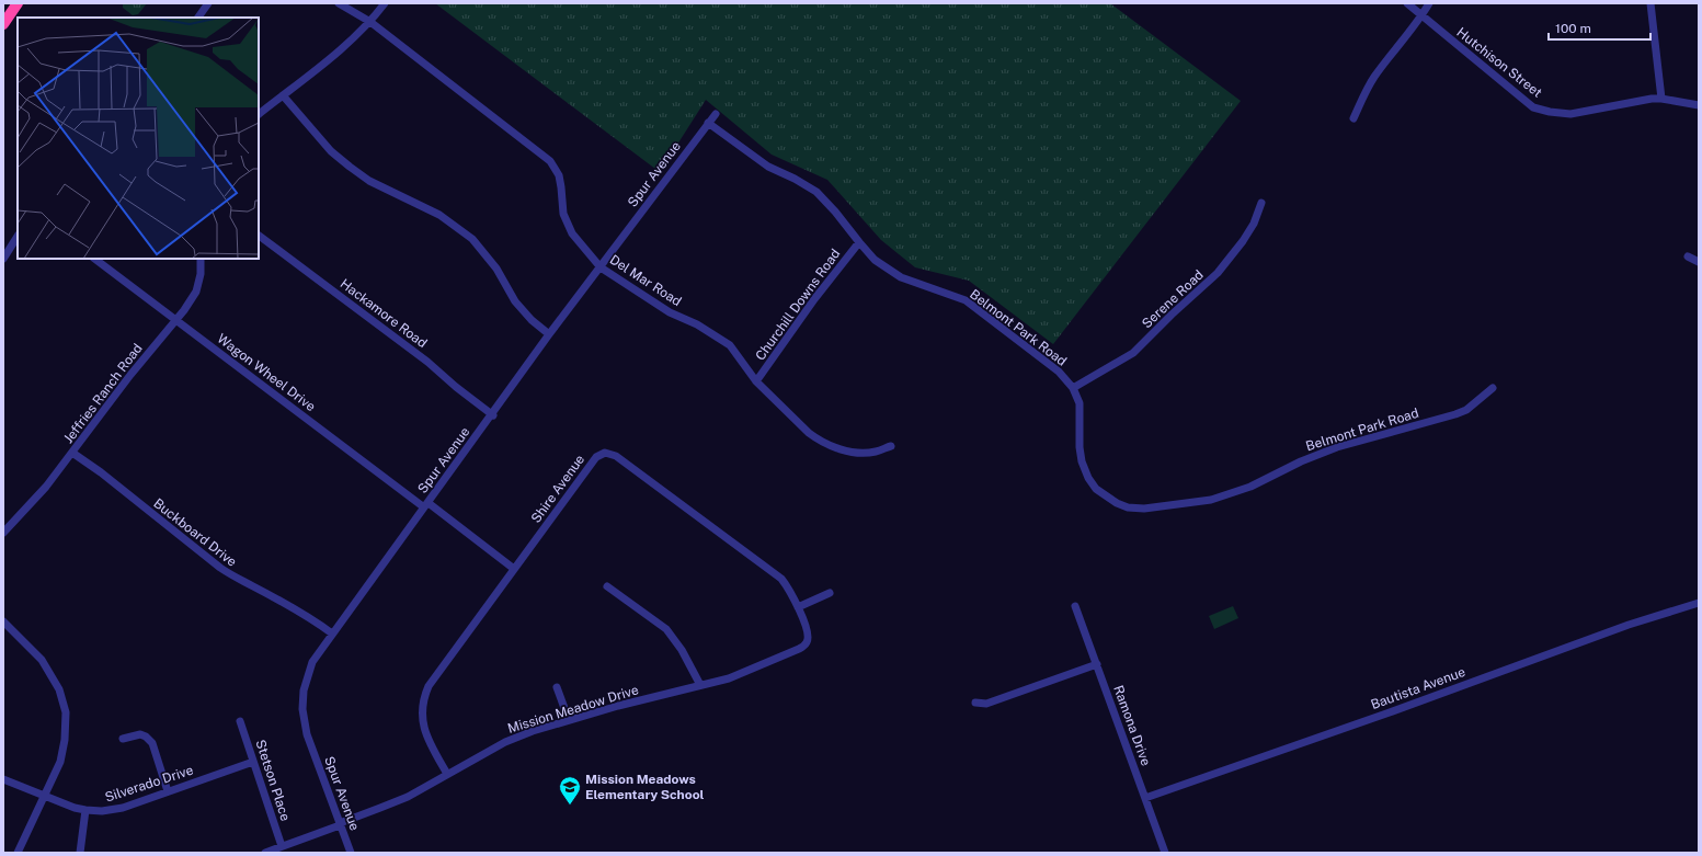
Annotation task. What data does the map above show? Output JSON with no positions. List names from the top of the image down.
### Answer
{
  "streets": {
    "street": [
      "Hutchison Street",
      "Spur Avenue",
      "Del Mar Road",
      "Serene Road",
      "Churchill Downs Road",
      "Hackamore Road",
      "Belmont Park Road",
      "Wagon Wheel Drive",
      "Jeffries Ranch Road",
      "Shire Avenue",
      "Buckboard Drive",
      "Bautista Avenue",
      "Mission Meadow Drive",
      "Ramona Drive",
      "Stetson Place",
      "Silverado Drive"
    ]
  },
  "crossings": [
    ["Spur Avenue", "Del Mar Road"],
    ["Spur Avenue", "Hackamore Road"],
    ["Spur Avenue", "Belmont Park Road"],
    ["Spur Avenue", "Wagon Wheel Drive"],
    ["Spur Avenue", "Buckboard Drive"],
    ["Spur Avenue", "Mission Meadow Drive"],
    ["Del Mar Road", "Churchill Downs Road"],
    ["Serene Road", "Belmont Park Road"],
    ["Churchill Downs Road", "Belmont Park Road"],
    ["Wagon Wheel Drive", "Jeffries Ranch Road"],
    ["Wagon Wheel Drive", "Shire Avenue"],
    ["Jeffries Ranch Road", "Buckboard Drive"],
    ["Shire Avenue", "Mission Meadow Drive"],
    ["Bautista Avenue", "Ramona Drive"],
    ["Mission Meadow Drive", "Stetson Place"],
    ["Stetson Place", "Silverado Drive"]
  ],
  "places": {
    "school or university": ["Mission Meadows Elementary School"]
  },
  "scale_bar": "100 m"
}
